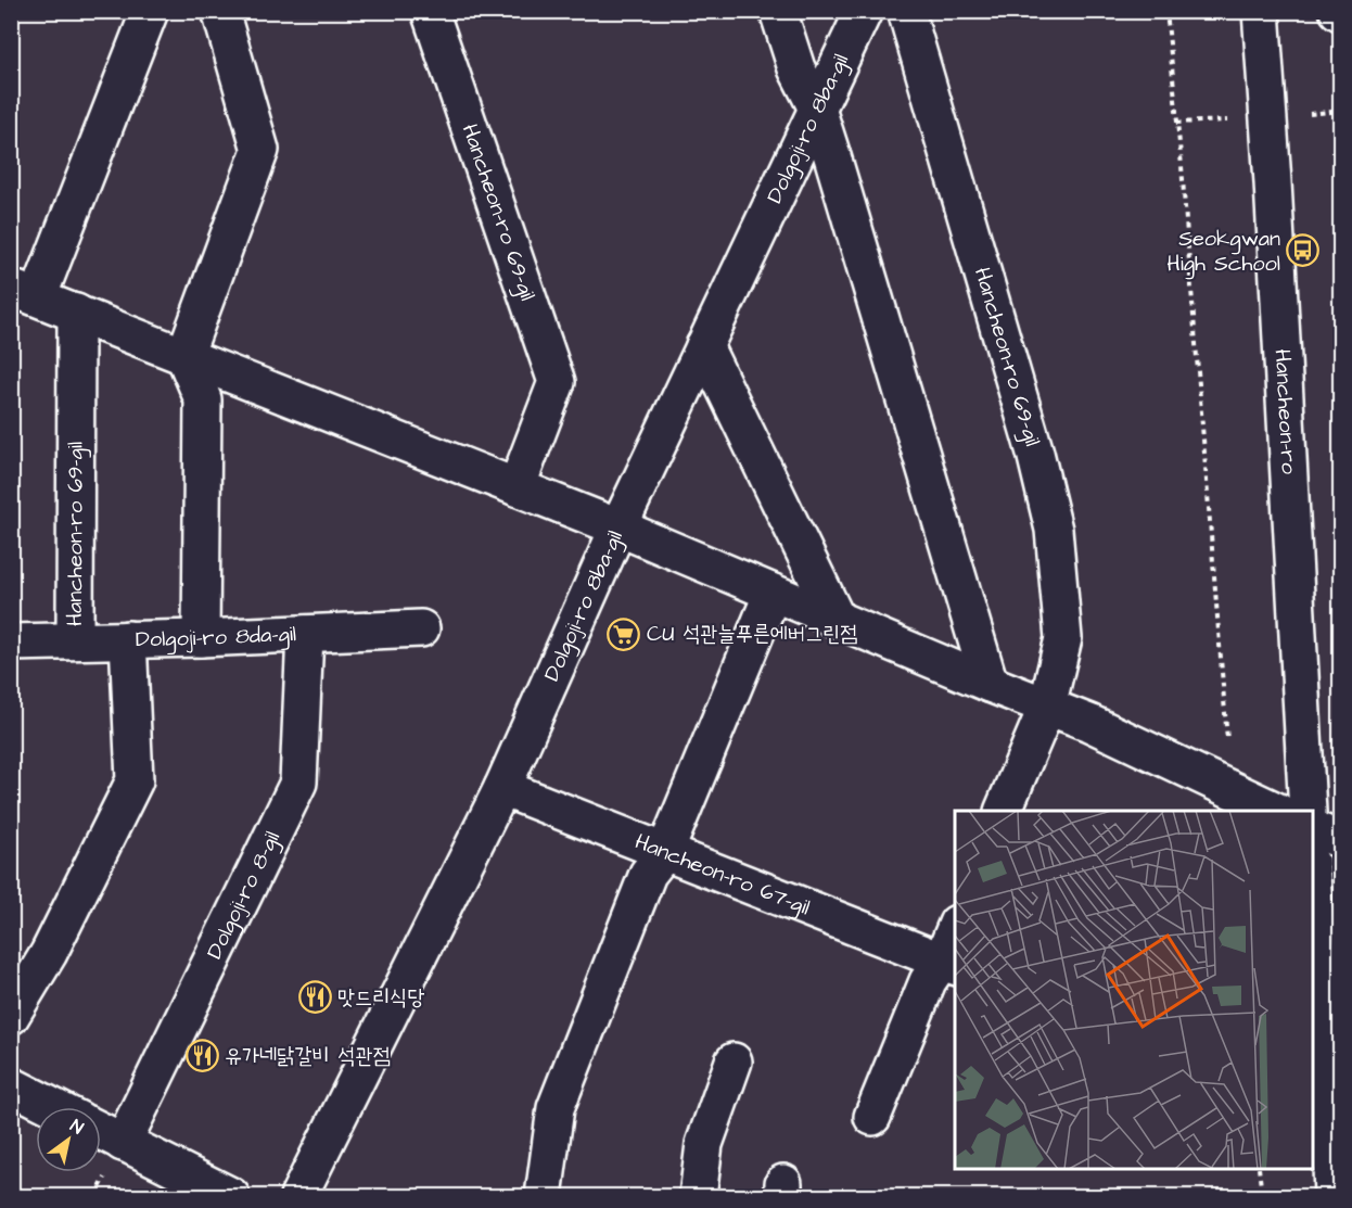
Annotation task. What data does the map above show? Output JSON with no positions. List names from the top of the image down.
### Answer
{
  "streets": {
    "street": [
      "Dolgoji-ro 8ba-gil",
      "Hancheon-ro 69-gil",
      "Hancheon-ro",
      "Dolgoji-ro 8da-gil",
      "Hancheon-ro 67-gil",
      "Dolgoji-ro 8-gil"
    ]
  },
  "crossings": [
    ["Dolgoji-ro 8ba-gil", "Hancheon-ro 67-gil"],
    ["Hancheon-ro 69-gil", "Dolgoji-ro 8da-gil"],
    ["Dolgoji-ro 8da-gil", "Dolgoji-ro 8-gil"]
  ],
  "places": {
    "bus stop": ["Seokgwan High School"],
    "supermarket": ["CU 석관늘푸른에버그린점"],
    "restaurant": ["맛드리식당", "유가네닭갈비 석관점"]
  },
  "north": "top right"
}
